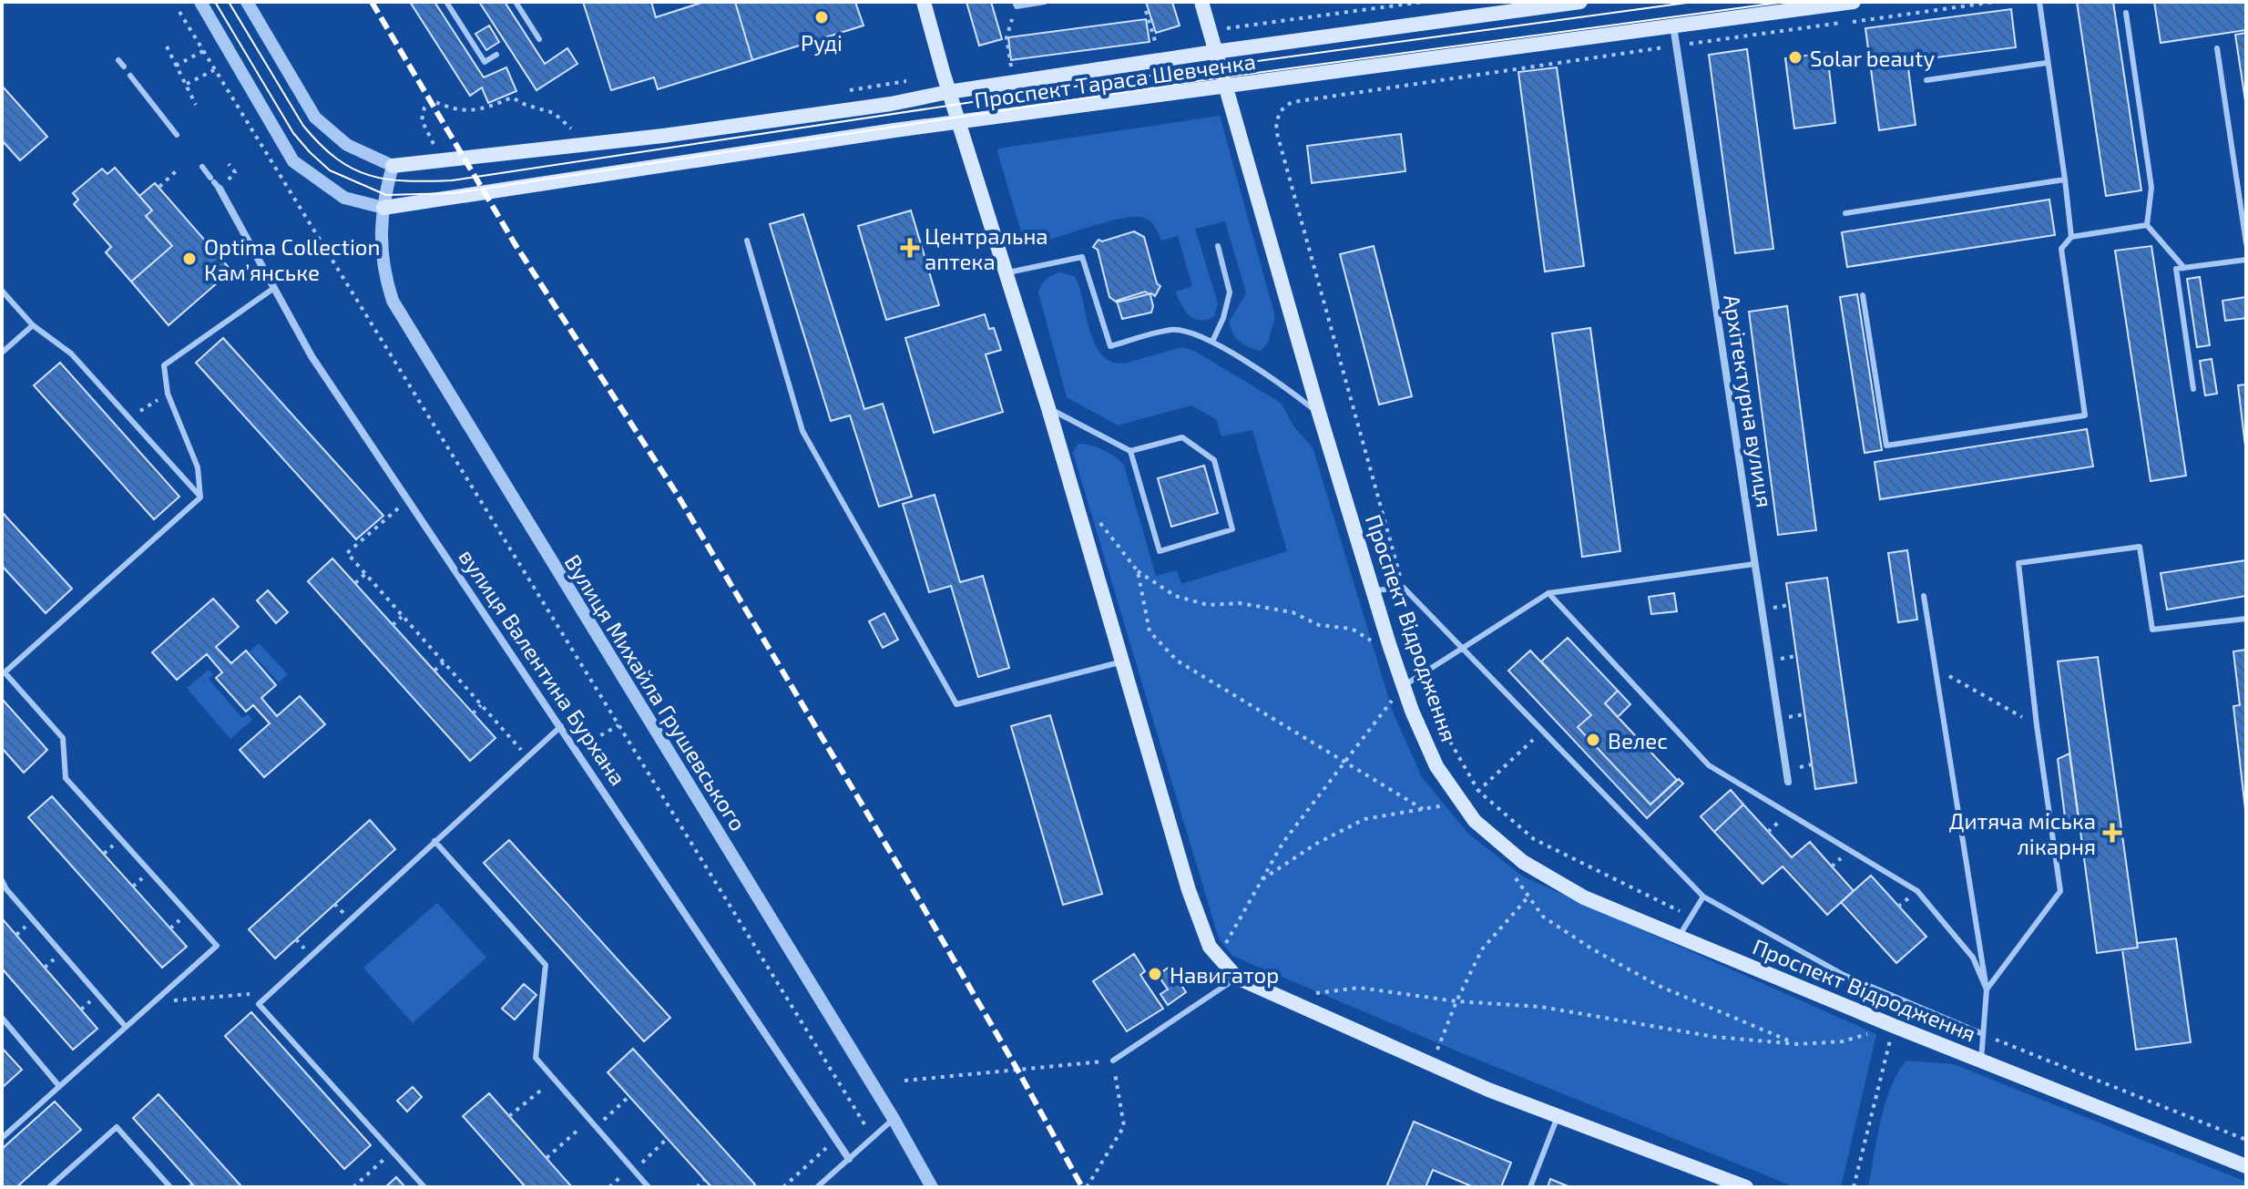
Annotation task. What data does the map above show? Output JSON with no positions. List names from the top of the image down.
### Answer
{
  "streets": {
    "main road": ["Проспект Тараса Шевченка", "Проспект Відродження"],
    "street": ["Архітектурна вулиця", "вулиця Валентина Бурхана", "Вулиця Михайла Грушевського"]
  },
  "crossings": [
    ["Проспект Тараса Шевченка", "Архітектурна вулиця"],
    ["Проспект Тараса Шевченка", "Проспект Відродження"],
    ["Проспект Тараса Шевченка", "Вулиця Михайла Грушевського"]
  ],
  "places": {
    "other": [
      "Рудi",
      "Solar beauty",
      "Optima Collection Кам’янське",
      "Велес",
      "Навигатор"
    ],
    "health": ["Центральна аптека", "Дитяча міська лікарня"]
  }
}
